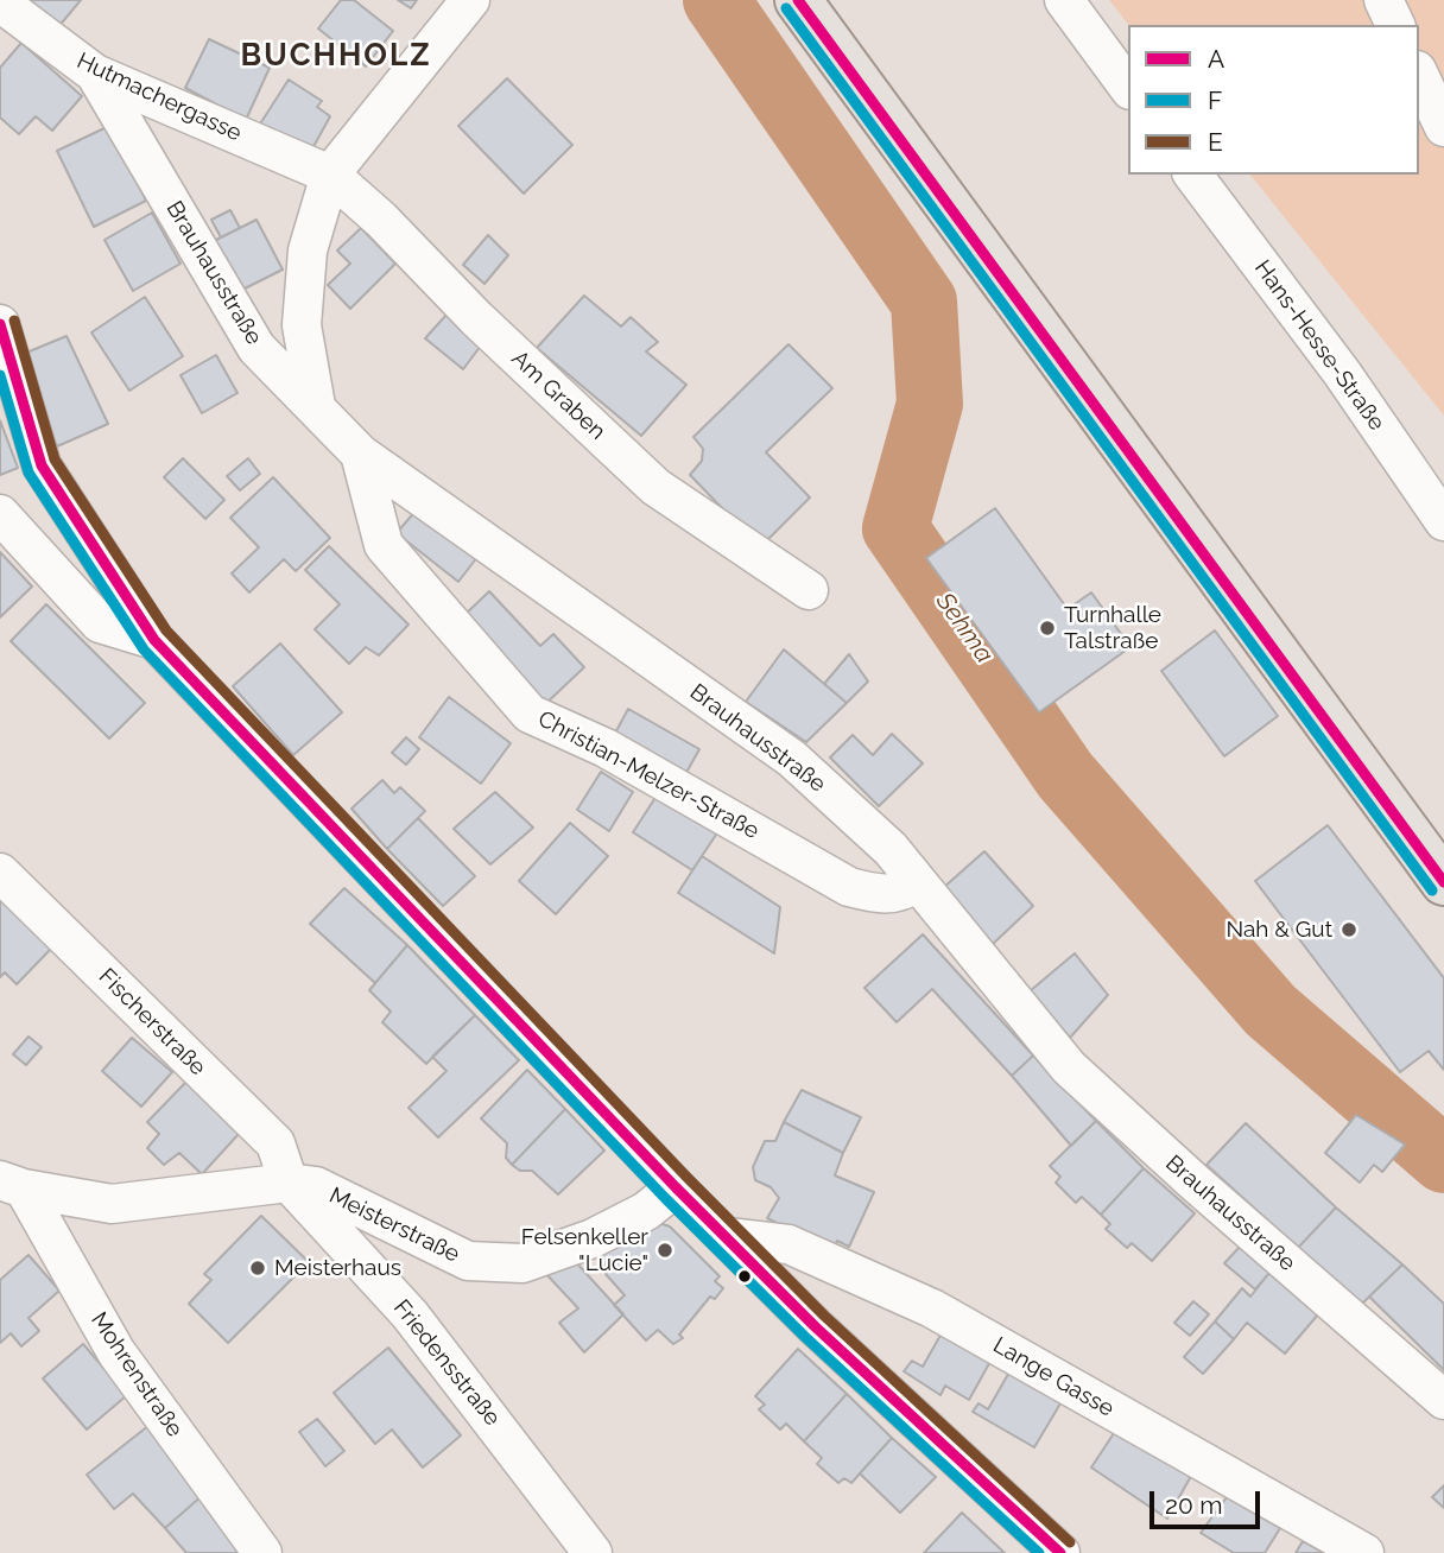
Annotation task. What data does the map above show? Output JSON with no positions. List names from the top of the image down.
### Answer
{
  "streets": {
    "street": [
      "Hutmachergasse",
      "Brauhausstraße",
      "Hans-Hesse-Straße",
      "Am Graben",
      "Christian-Melzer-Straße",
      "Fischerstraße",
      "Meisterstraße",
      "Friedensstraße",
      "Mohrenstraße",
      "Lange Gasse"
    ]
  },
  "crossings": [
    ["Hutmachergasse", "Brauhausstraße"],
    ["Hutmachergasse", "Am Graben"],
    ["Brauhausstraße", "Christian-Melzer-Straße"],
    ["Fischerstraße", "Meisterstraße"],
    ["Fischerstraße", "Friedensstraße"],
    ["Meisterstraße", "Friedensstraße"],
    ["Meisterstraße", "Mohrenstraße"]
  ],
  "districts": ["BUCHHOLZ"],
  "water": ["Sehma"],
  "places": [
    "Turnhalle Talstraße",
    "Nah & Gut",
    "Felsenkeller \"Lucie\"",
    "Meisterhaus"
  ],
  "lines": ["transit line A", "transit line F", "transit line E"],
  "legend": ["A", "F", "E"],
  "scale_bar": "20 m"
}
